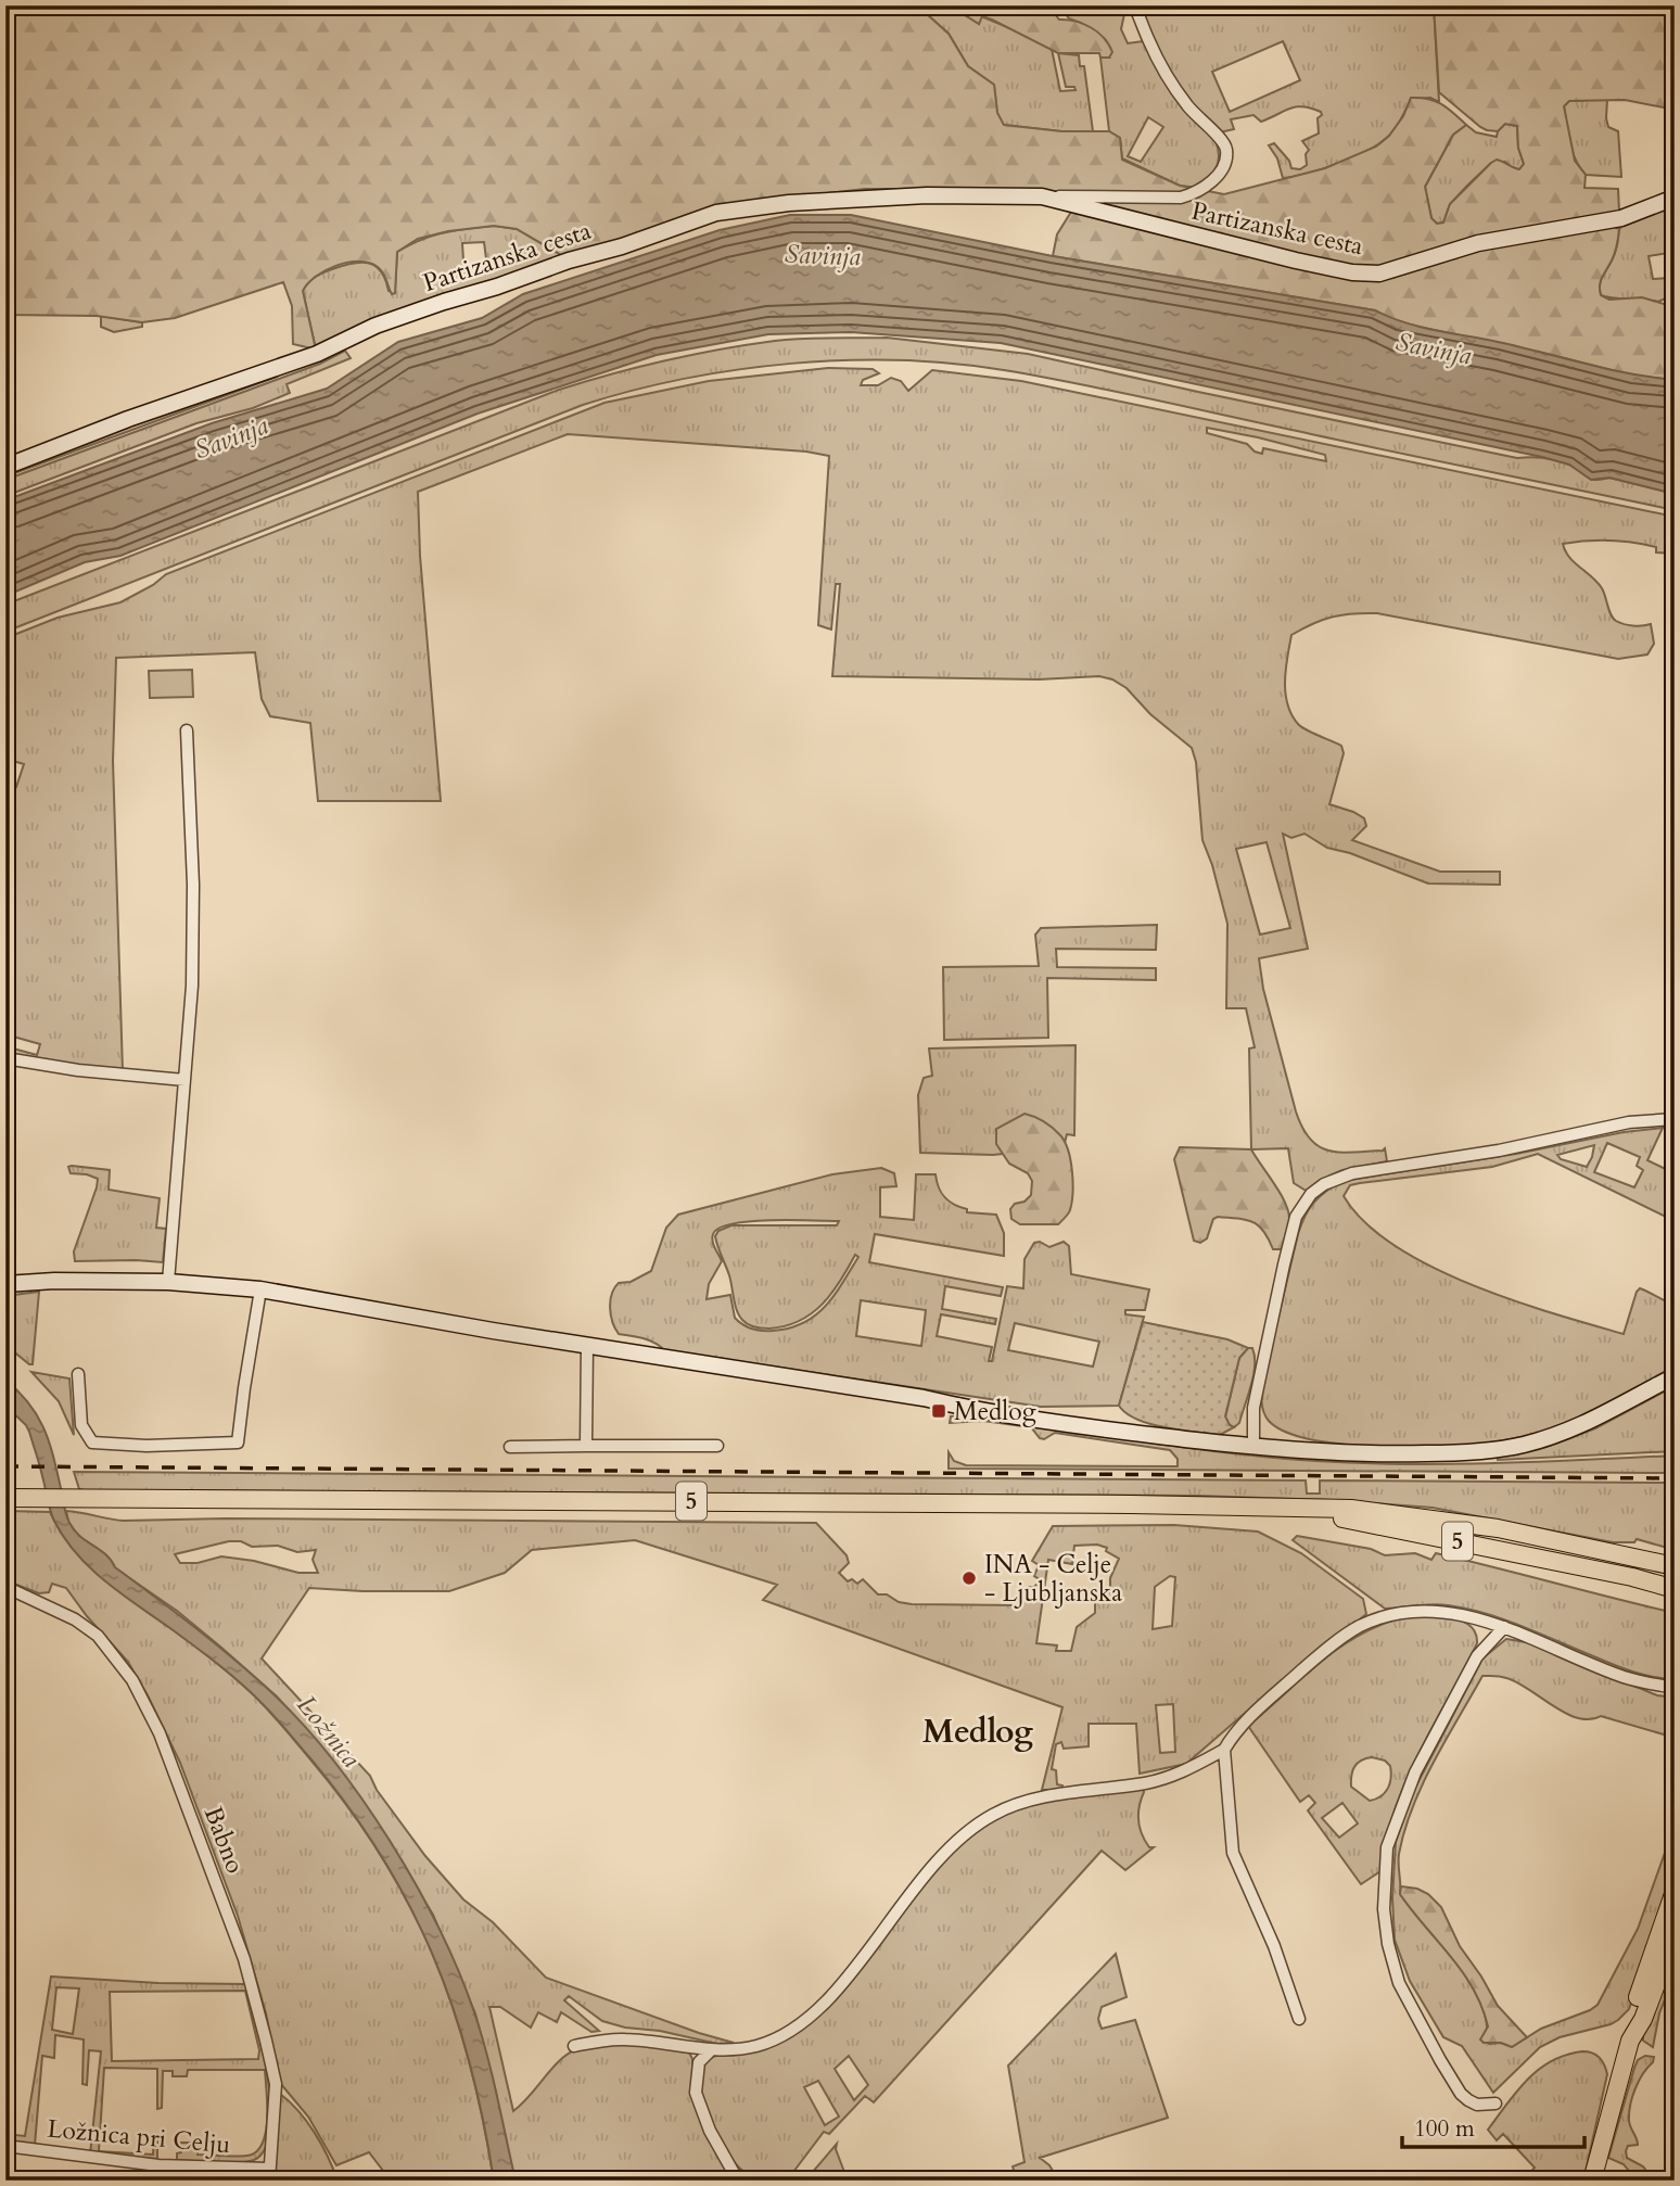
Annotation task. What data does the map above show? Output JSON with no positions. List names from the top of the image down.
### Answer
{
  "streets": {
    "main road": ["5"],
    "street": ["Partizanska cesta", "Babno", "Ložnica pri Celju"]
  },
  "crossings": [
    ["Babno", "Ložnica pri Celju"]
  ],
  "districts": ["Medlog"],
  "water": ["Savinja", "Ložnica"],
  "places": {
    "transit": ["Medlog"],
    "other": ["INA - Celje - Ljubljanska"]
  },
  "scale_bar": "100 m"
}
